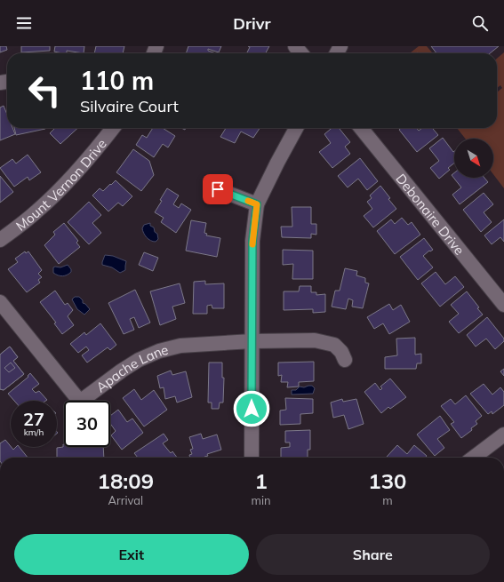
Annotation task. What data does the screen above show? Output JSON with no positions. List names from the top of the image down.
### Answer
{
  "streets": {
    "street": ["Mount Vernon Drive", "Debonaire Drive", "Apache Lane"]
  },
  "north": "bottom right",
  "page": {
    "header": "Drivr",
    "turn": ["110 m", "Silvaire Court"],
    "speed": "27 km/h",
    "limit": "30",
    "eta": [
      "18:09",
      "Arrival",
      "1",
      "min",
      "130",
      "m"
    ],
    "buttons": ["Exit", "Share"]
  }
}
